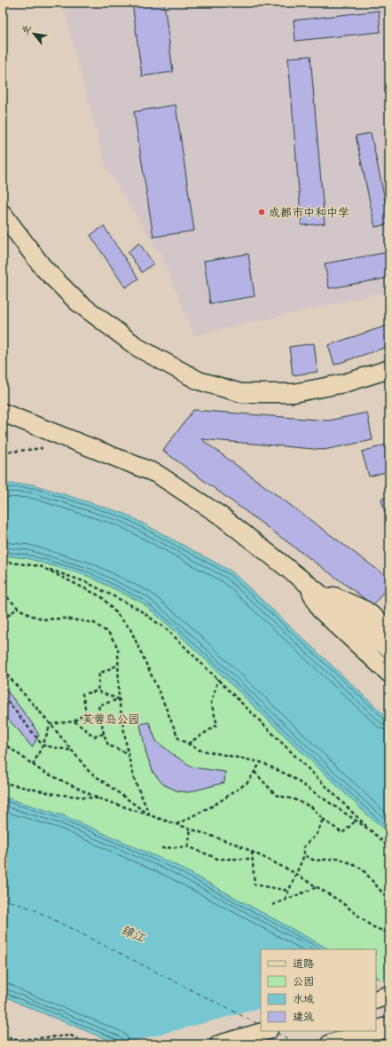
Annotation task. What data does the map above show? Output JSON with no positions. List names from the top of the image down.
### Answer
{
  "water": ["锦江"],
  "parks": ["芙蓉岛公园"],
  "places": ["成都市中和中学"],
  "legend": [
    "道路",
    "公园",
    "水域",
    "建筑"
  ],
  "north": "top left"
}
